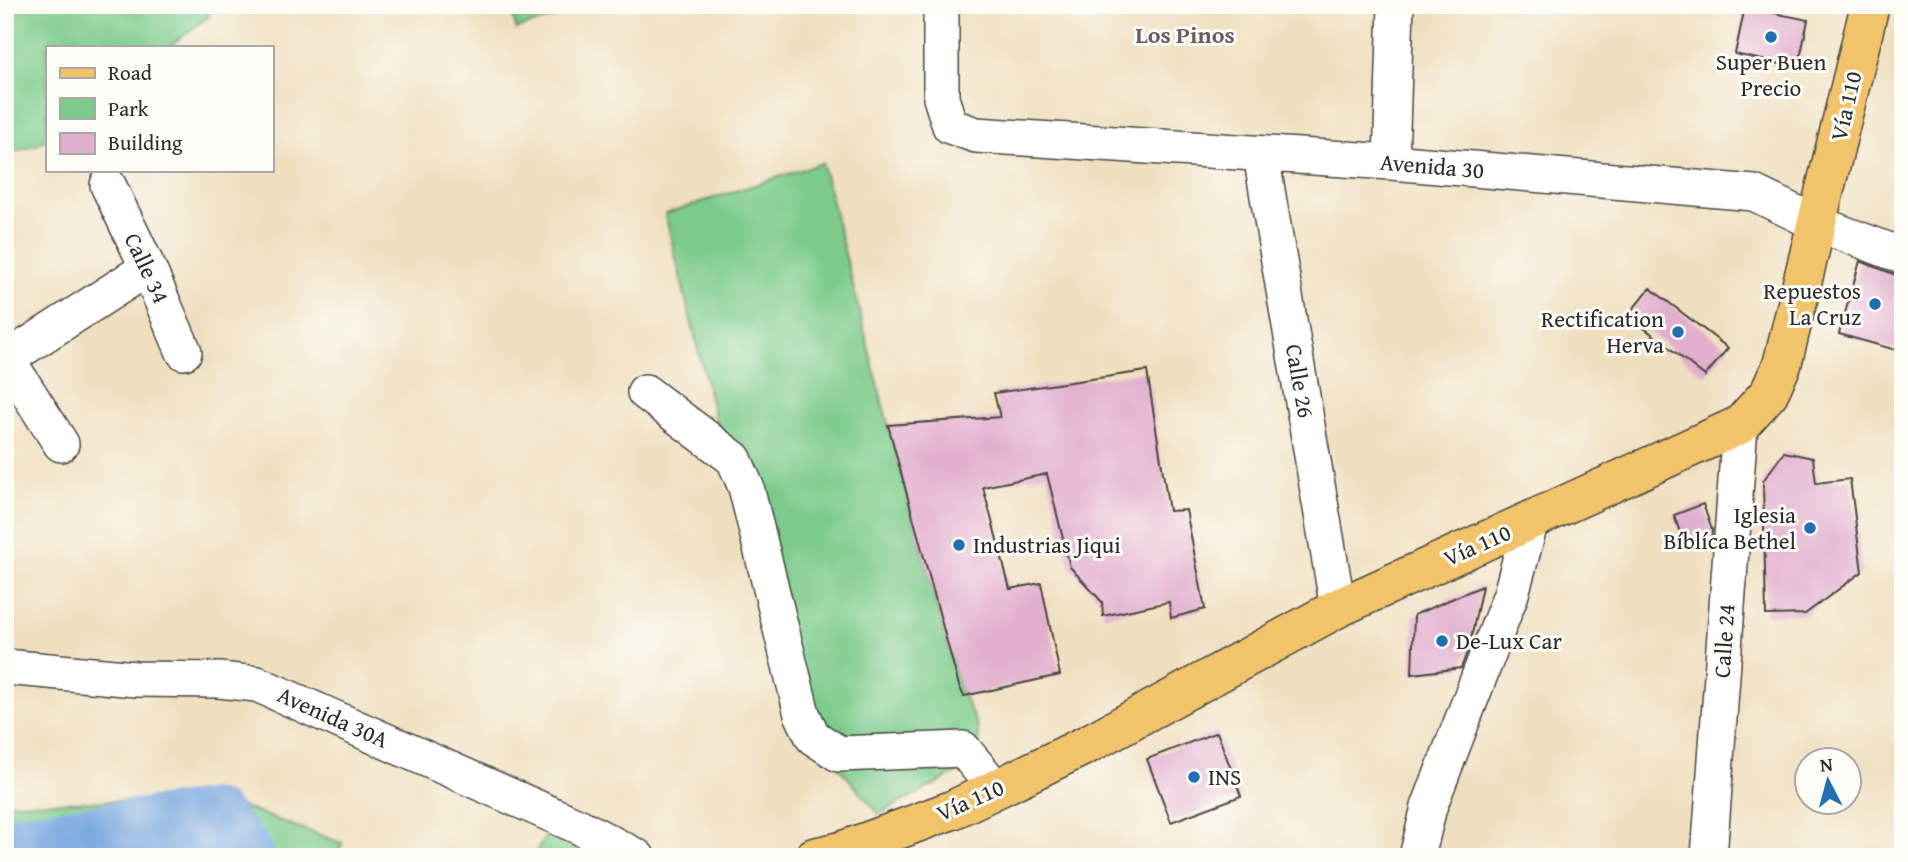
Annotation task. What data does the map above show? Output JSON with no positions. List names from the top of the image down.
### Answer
{
  "streets": {
    "main road": ["Vía 110"],
    "street": [
      "Avenida 30",
      "Calle 34",
      "Calle 26",
      "Calle 24",
      "Avenida 30A"
    ]
  },
  "crossings": [
    ["Vía 110", "Avenida 30"],
    ["Vía 110", "Calle 26"],
    ["Vía 110", "Calle 24"],
    ["Avenida 30", "Calle 26"]
  ],
  "districts": ["Los Pinos"],
  "places": [
    "Super Buen Precio",
    "Repuestos La Cruz",
    "Rectification Herva",
    "Iglesia Bíblíca Bethel",
    "Industrias Jiqui",
    "De-Lux Car",
    "INS"
  ],
  "legend": ["Road", "Park", "Building"],
  "north": "top"
}
